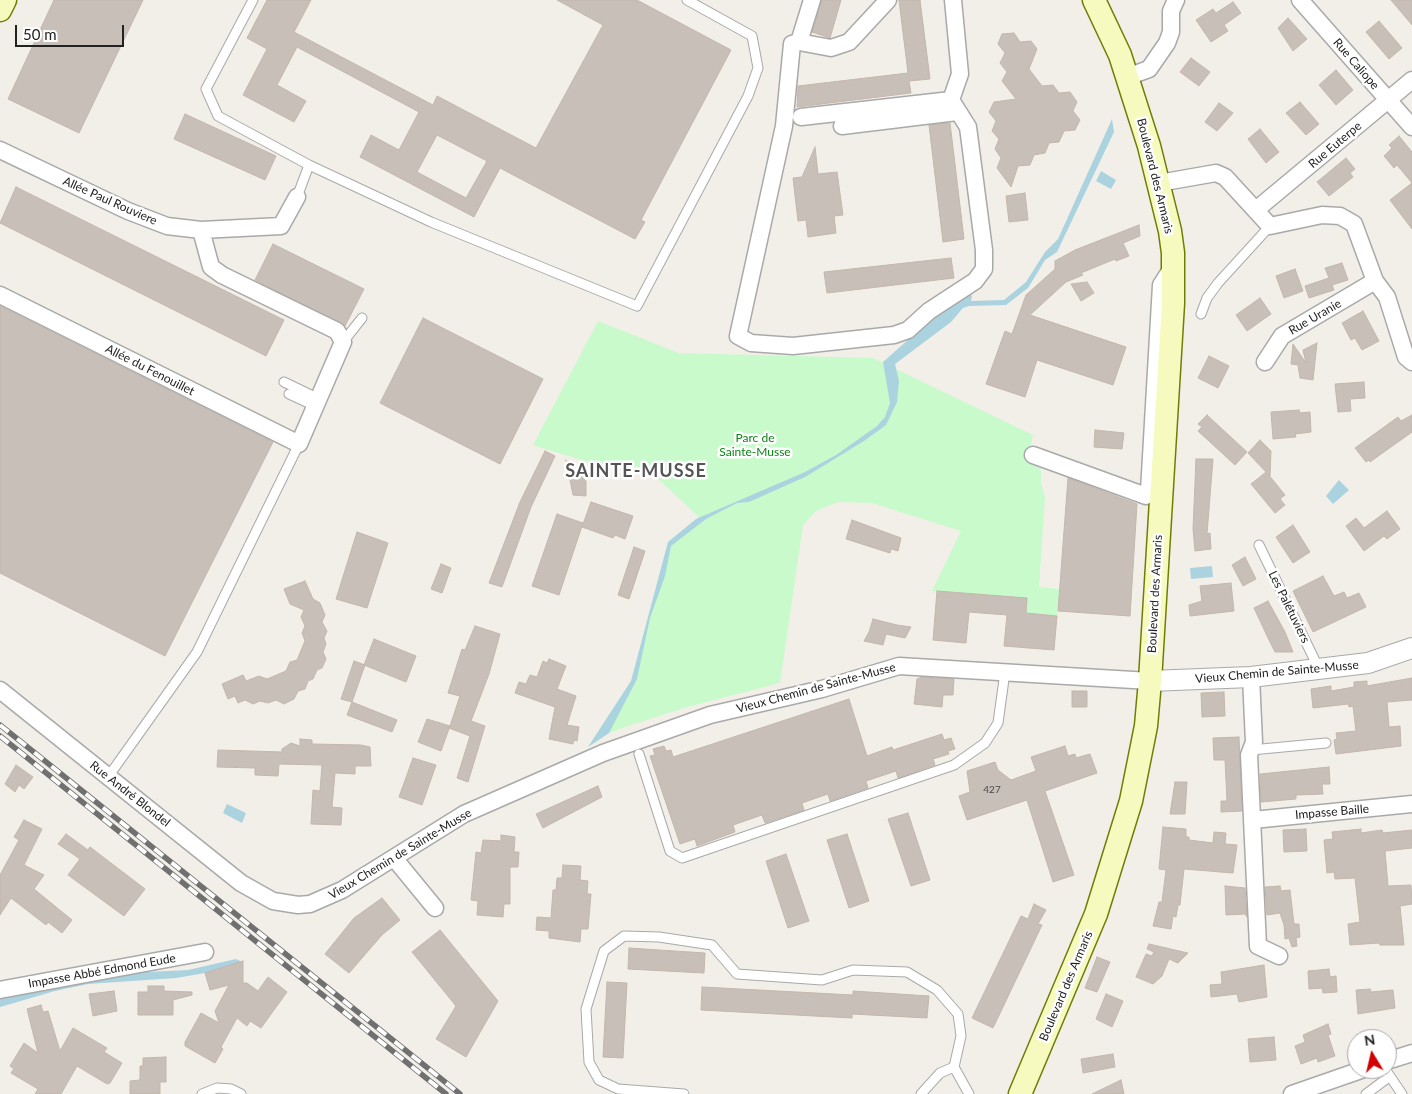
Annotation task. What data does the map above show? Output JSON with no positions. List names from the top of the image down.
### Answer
{
  "streets": {
    "main road": ["Boulevard des Armaris"],
    "street": [
      "Rue Caliope",
      "Rue Euterpe",
      "Allée Paul Rouviere",
      "Rue Uranie",
      "Allée du Fenouillet",
      "Vieux Chemin de Sainte-Musse",
      "Rue André Blondel",
      "Impasse Baille",
      "Impasse Abbé Edmond Eude"
    ],
    "lane": ["Les Palétuviers"]
  },
  "crossings": [
    ["Rue Caliope", "Rue Euterpe"],
    ["Boulevard des Armaris", "Vieux Chemin de Sainte-Musse"],
    ["Les Palétuviers", "Vieux Chemin de Sainte-Musse"],
    ["Vieux Chemin de Sainte-Musse", "Rue André Blondel"]
  ],
  "districts": ["SAINTE-MUSSE"],
  "parks": ["Parc de Sainte-Musse"],
  "house_numbers": ["427"],
  "scale_bar": "50 m",
  "north": "top"
}
